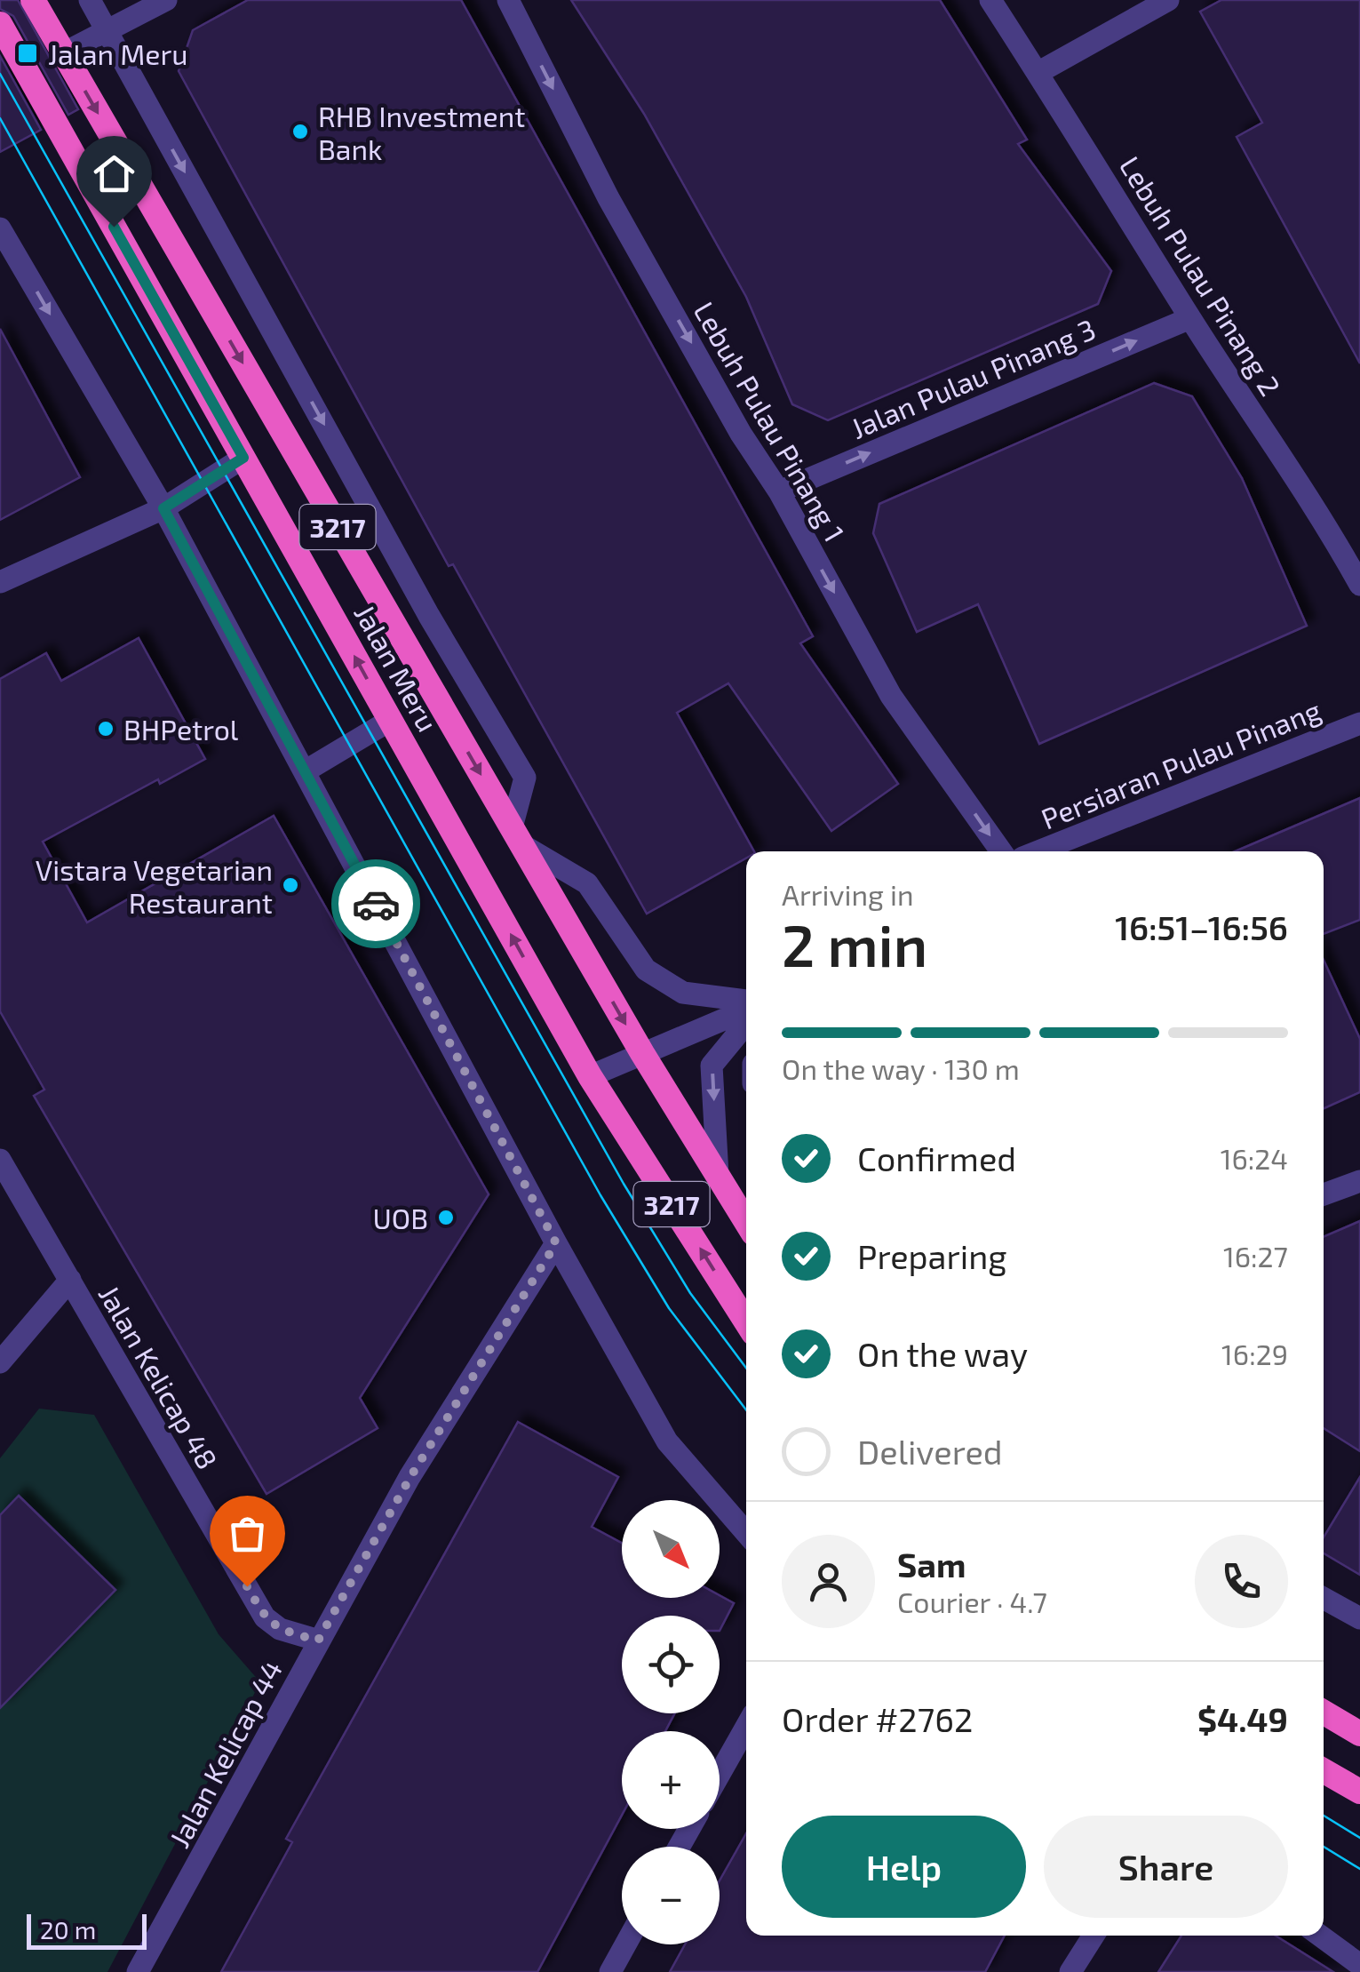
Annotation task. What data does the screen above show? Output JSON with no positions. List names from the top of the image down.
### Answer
{
  "streets": {
    "highway": ["3217", "Jalan Meru"],
    "street": [
      "Lebuh Pulau Pinang 2",
      "Jalan Pulau Pinang 3",
      "Lebuh Pulau Pinang 1",
      "Persiaran Pulau Pinang",
      "Jalan Kelicap 48",
      "Jalan Kelicap 44"
    ]
  },
  "crossings": [
    ["Lebuh Pulau Pinang 2", "Jalan Pulau Pinang 3"],
    ["Jalan Pulau Pinang 3", "Lebuh Pulau Pinang 1"],
    ["Jalan Kelicap 48", "Jalan Kelicap 44"]
  ],
  "one_way": ["Jalan Pulau Pinang 3", "Lebuh Pulau Pinang 1"],
  "places": {
    "transit": ["Jalan Meru"],
    "other": [
      "RHB Investment Bank",
      "BHPetrol",
      "Vistara Vegetarian Restaurant",
      "UOB"
    ]
  },
  "scale_bar": "20 m",
  "north": "bottom right",
  "page": {
    "heading": ["2 min", "Arriving in", "16:51–16:56"],
    "panel": [
      "Sam",
      "Courier · 4.7",
      "Order #2762",
      "$4.49"
    ],
    "bar": "On the way · 130 m",
    "list": [
      ["Confirmed", "16:24"],
      ["Preparing", "16:27"],
      ["On the way", "16:29"],
      "Delivered"
    ],
    "map_buttons": ["+", "−"],
    "buttons": ["Help", "Share"],
    "scale": "20 m"
  }
}
